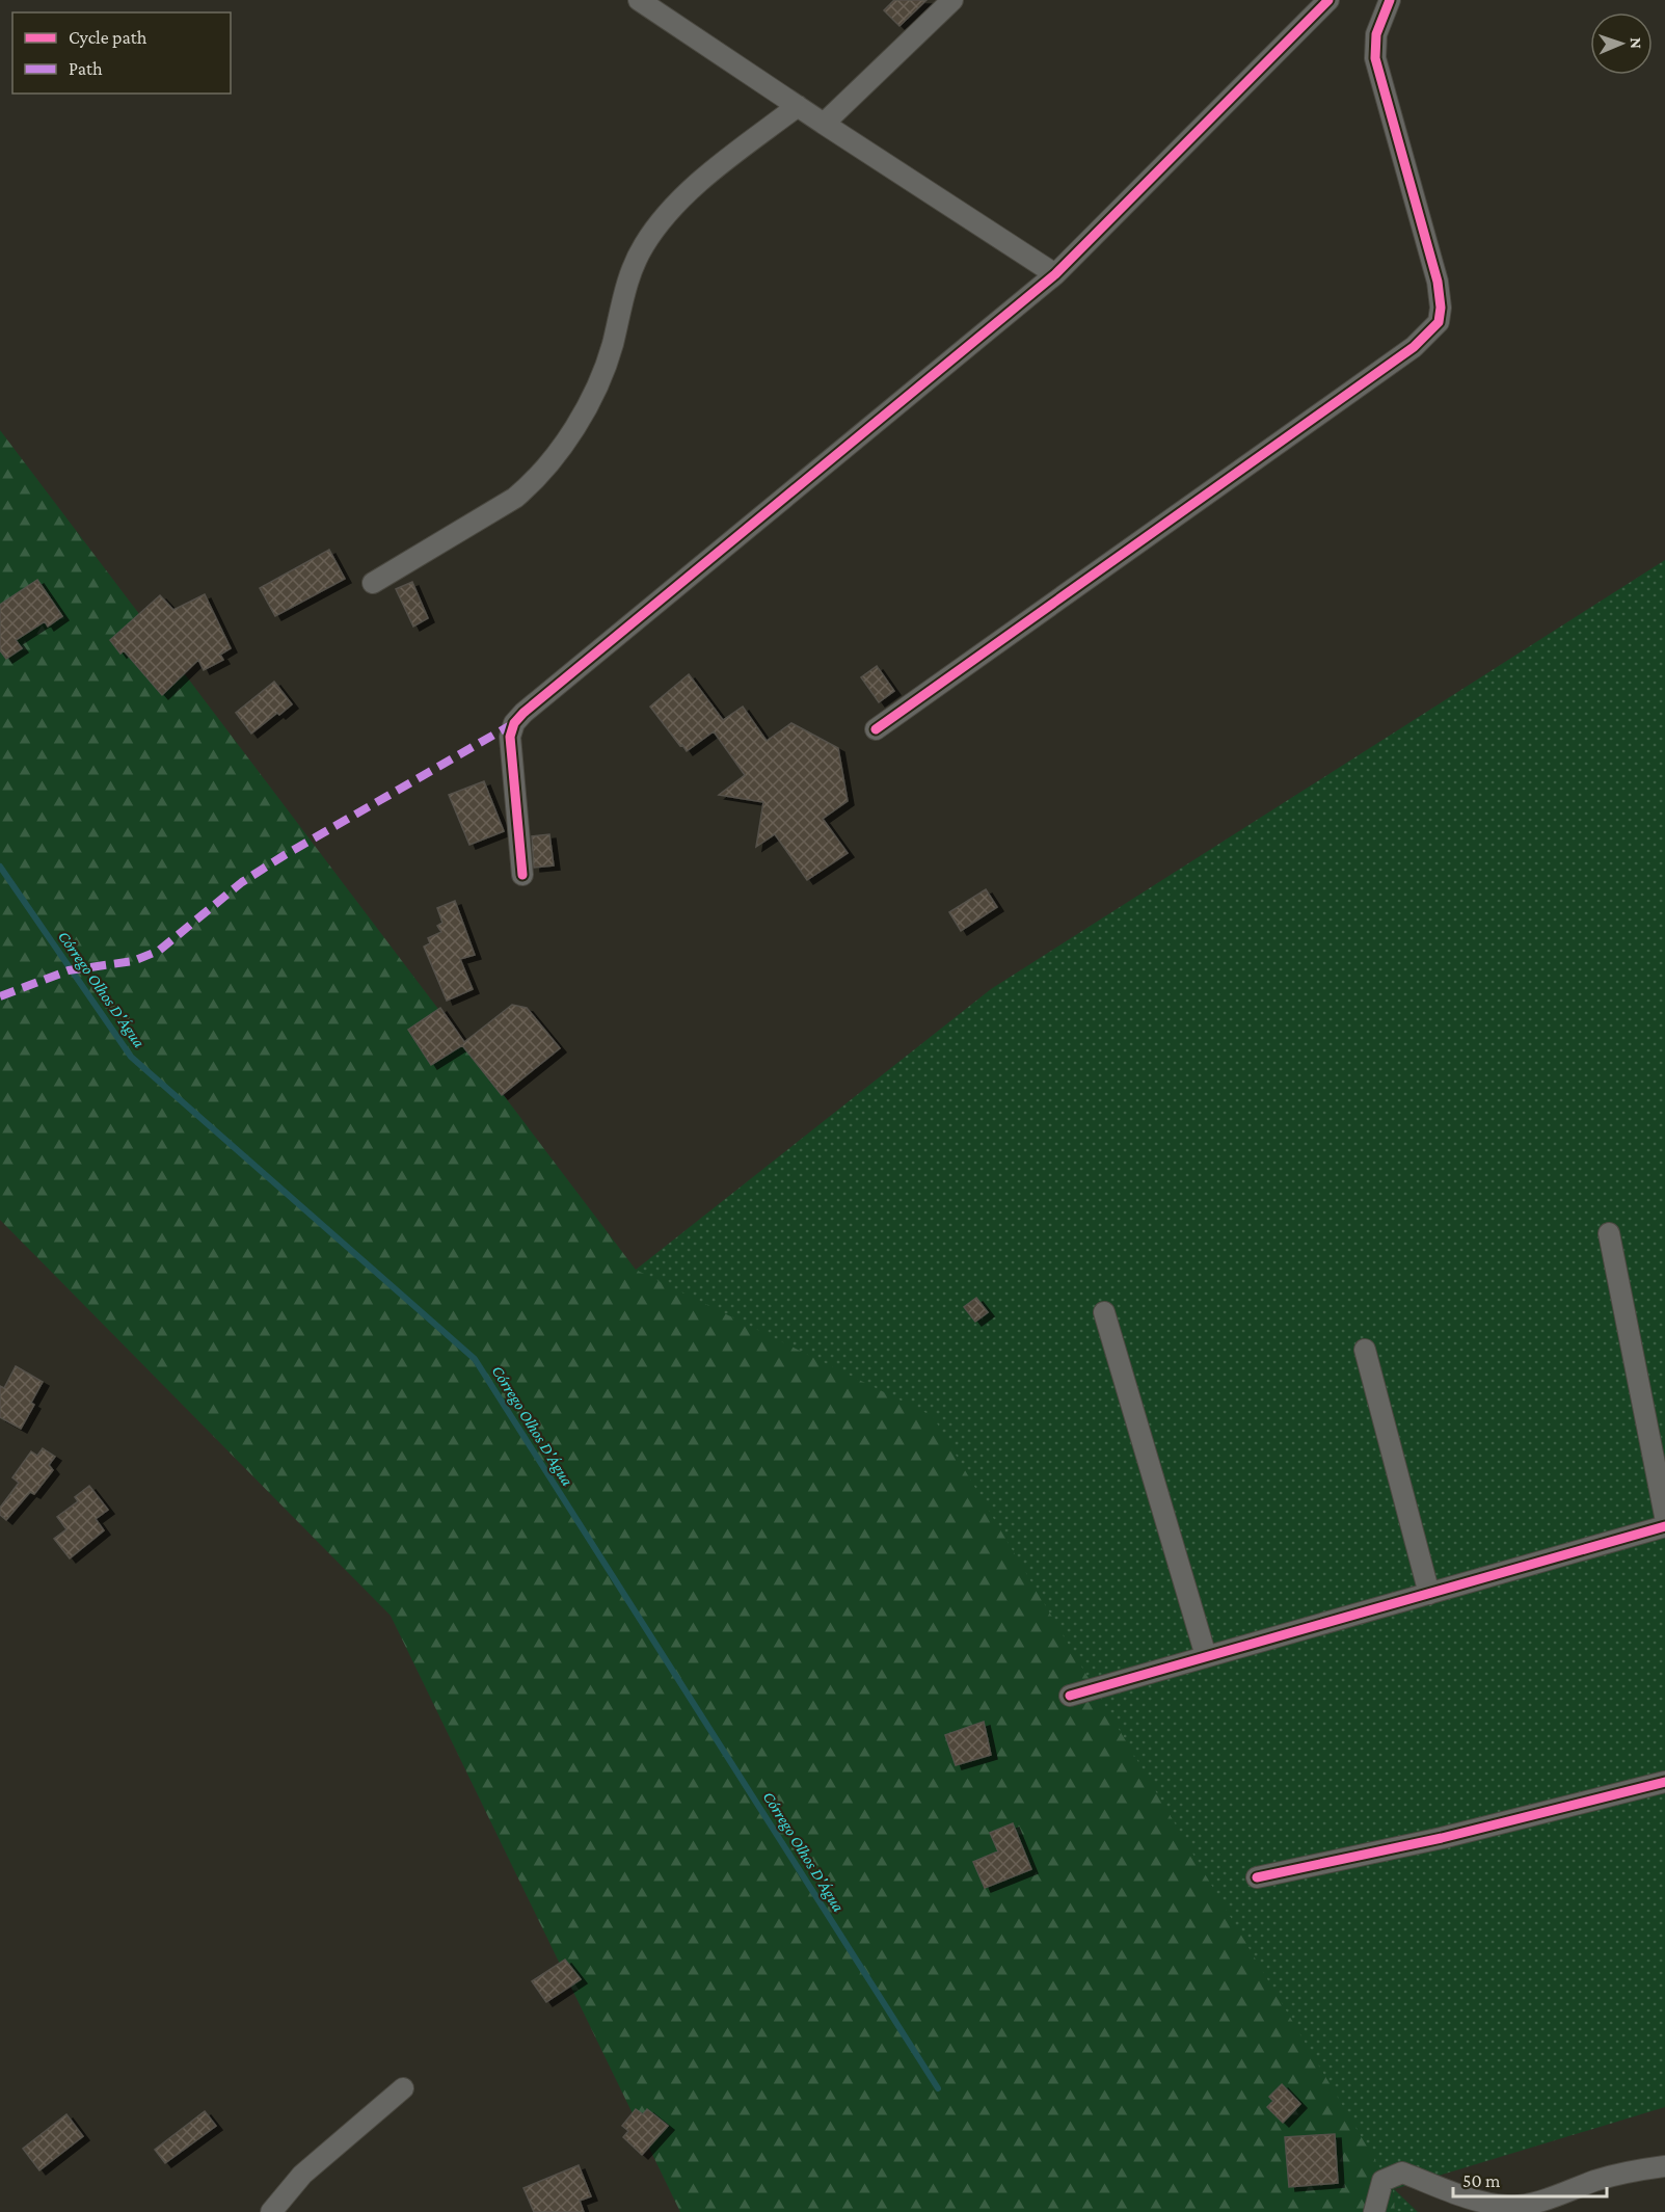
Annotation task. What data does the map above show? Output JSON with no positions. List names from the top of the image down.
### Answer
{
  "water": ["Córrego Olhos D'Água"],
  "legend": ["Cycle path", "Path"],
  "scale_bar": "50 m",
  "north": "right"
}
